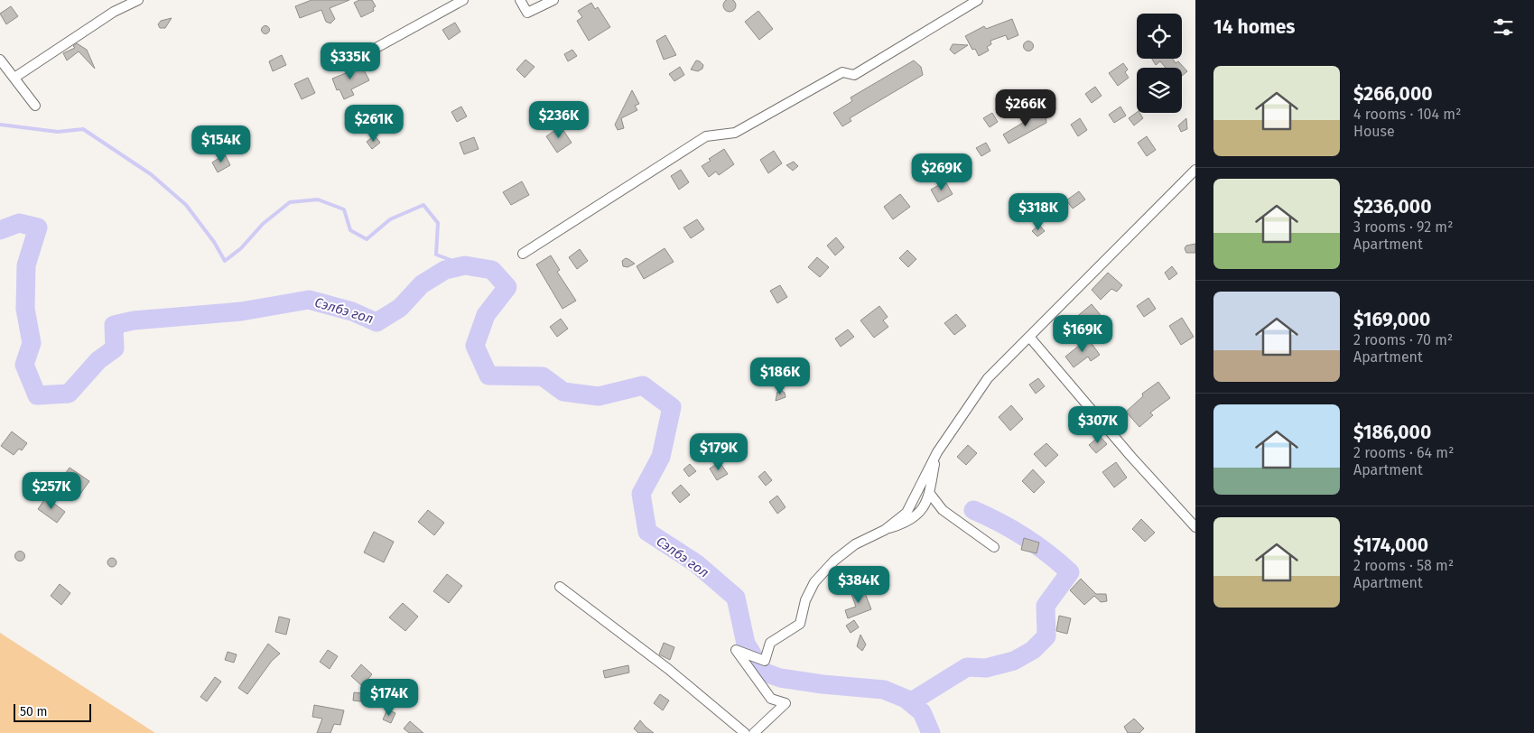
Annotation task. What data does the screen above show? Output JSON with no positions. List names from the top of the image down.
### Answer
{
  "water": ["Сэлбэ гол"],
  "scale_bar": "50 m",
  "page": {
    "heading": "14 homes",
    "price": [
      "$335K",
      "$266K",
      "$236K",
      "$261K",
      "$154K",
      "$269K",
      "$318K",
      "$169K",
      "$186K",
      "$307K",
      "$179K",
      "$257K",
      "$384K",
      "$174K"
    ],
    "list": [
      {
        "name": "$266,000",
        "note": "4 rooms · 104 m² · House"
      },
      {
        "name": "$236,000",
        "note": "3 rooms · 92 m² · Apartment"
      },
      {
        "name": "$169,000",
        "note": "2 rooms · 70 m² · Apartment"
      },
      {
        "name": "$186,000",
        "note": "2 rooms · 64 m² · Apartment"
      },
      {
        "name": "$174,000",
        "note": "2 rooms · 58 m² · Apartment"
      }
    ],
    "scale": "50 m"
  }
}
